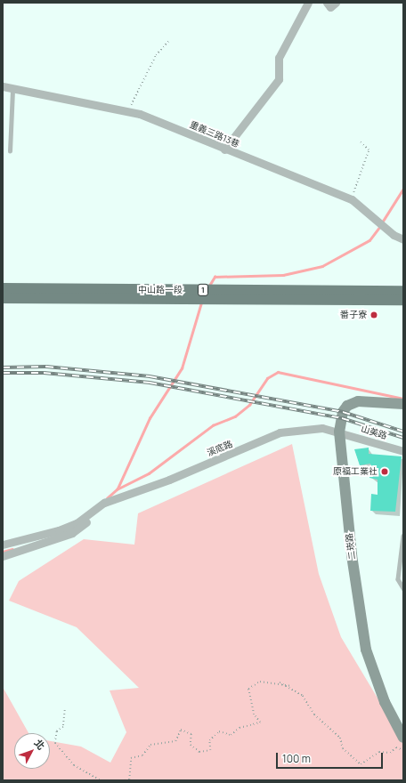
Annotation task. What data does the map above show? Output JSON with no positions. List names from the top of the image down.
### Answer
{
  "streets": {
    "main road": ["中山路一段", "1"],
    "street": [
      "重義三路13巷",
      "山美路",
      "溪底路",
      "二崁路"
    ]
  },
  "crossings": [
    ["山美路", "溪底路"],
    ["山美路", "二崁路"],
    ["溪底路", "二崁路"]
  ],
  "places": ["番子寮", "原福工業社"],
  "scale_bar": "100 m",
  "north": "top right"
}
